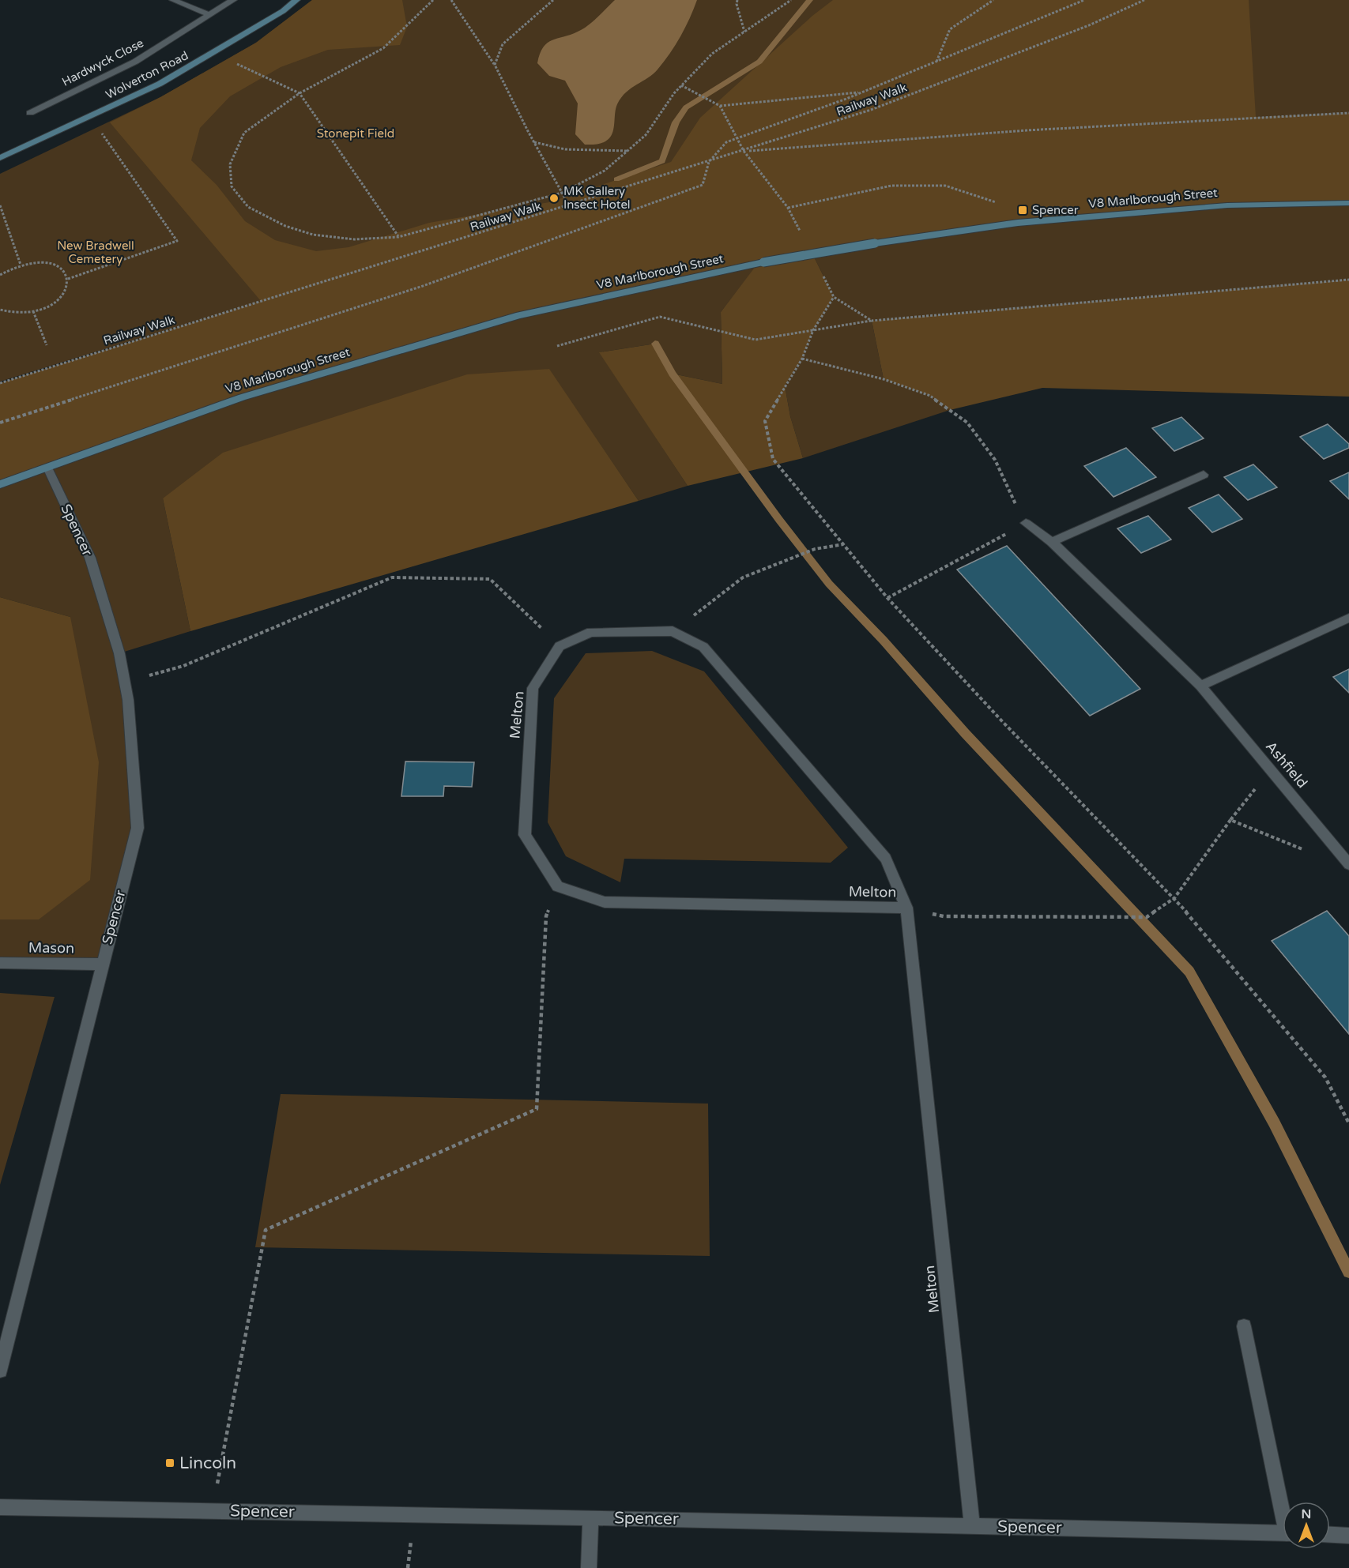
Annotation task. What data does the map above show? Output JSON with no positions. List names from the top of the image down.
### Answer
{
  "streets": {
    "street": [
      "Hardwyck Close",
      "Wolverton Road",
      "V8 Marlborough Street",
      "Spencer",
      "Melton",
      "Ashfield",
      "Mason"
    ],
    "path": ["Railway Walk"]
  },
  "crossings": [
    ["V8 Marlborough Street", "Spencer"],
    ["Spencer", "Melton"],
    ["Spencer", "Mason"]
  ],
  "parks": ["Stonepit Field", "New Bradwell Cemetery"],
  "places": {
    "other": ["MK Gallery Insect Hotel"],
    "transit": ["Spencer", "Lincoln"]
  },
  "north": "top"
}
